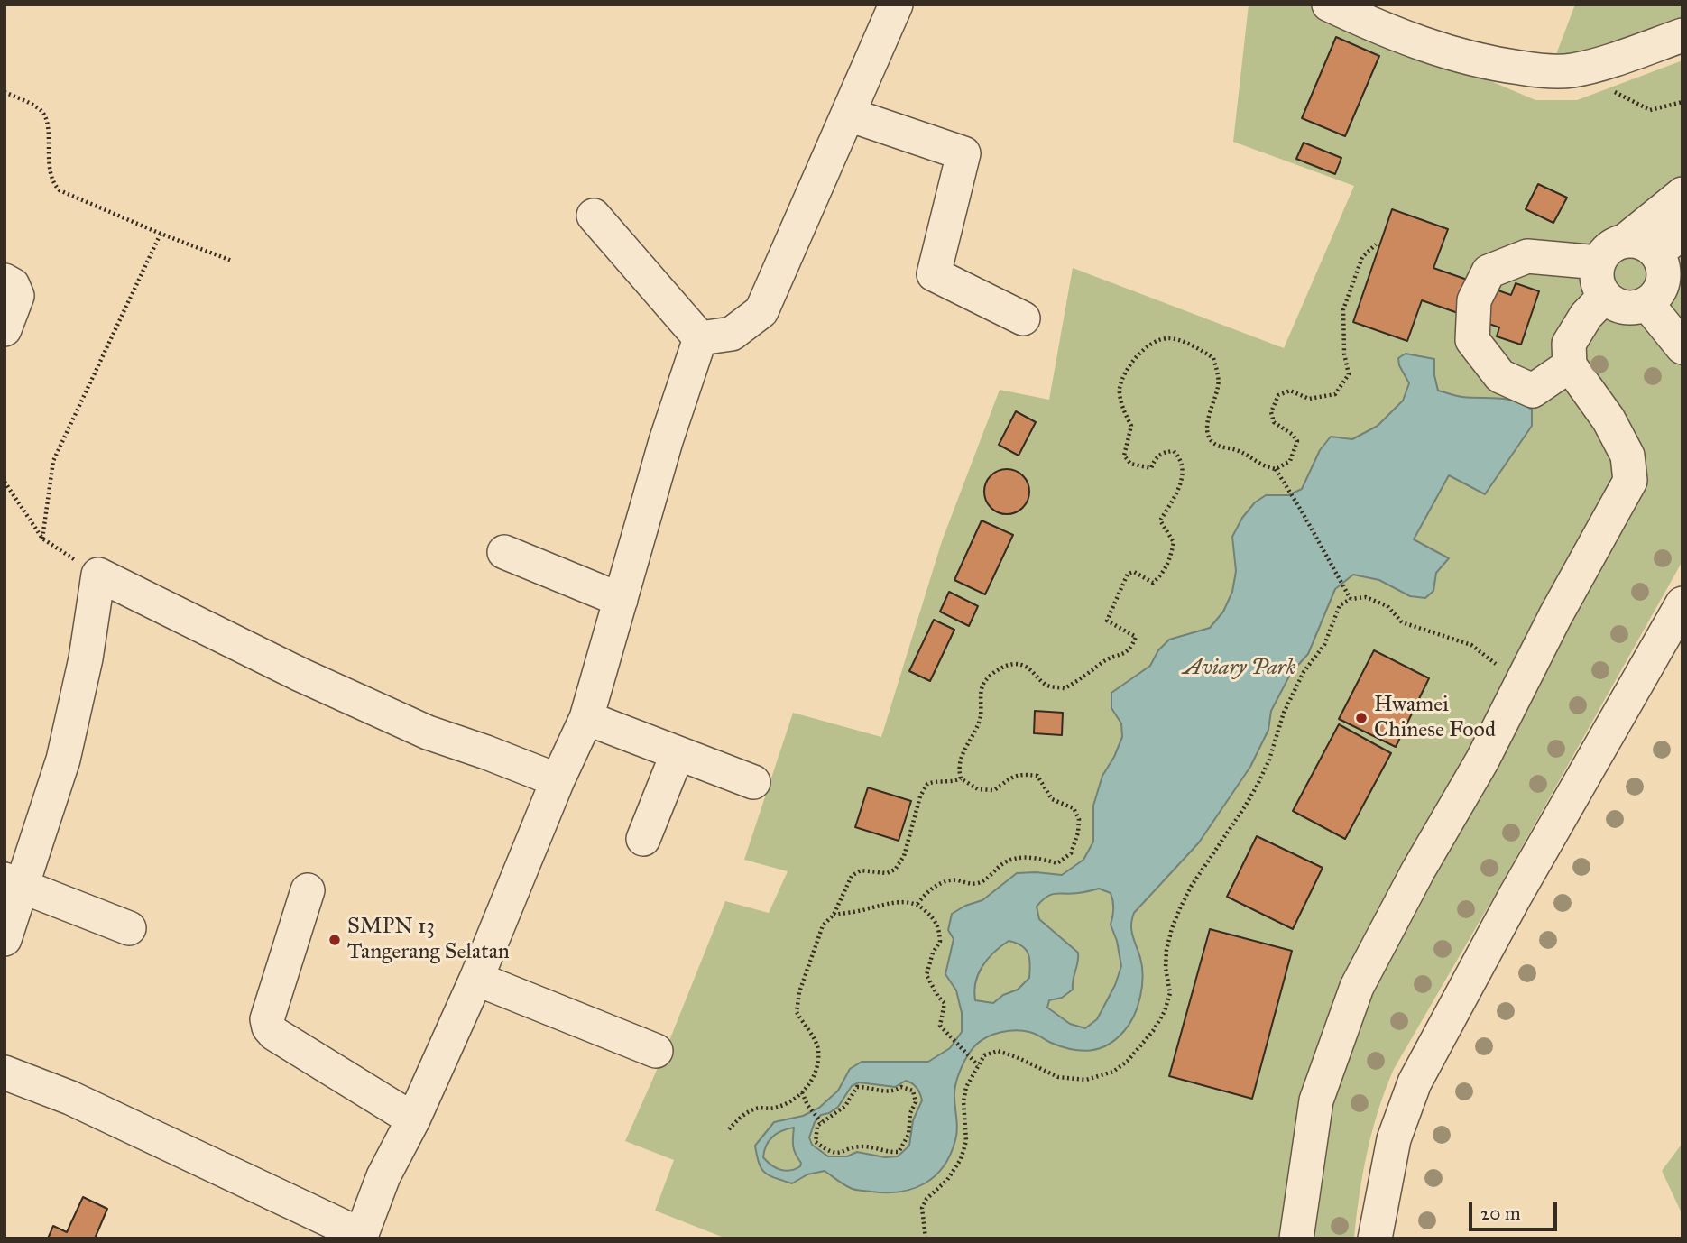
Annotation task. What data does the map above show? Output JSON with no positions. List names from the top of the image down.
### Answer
{
  "parks": ["Aviary Park"],
  "places": ["Hwamei Chinese Food", "SMPN 13 Tangerang Selatan"],
  "scale_bar": "20 m"
}
